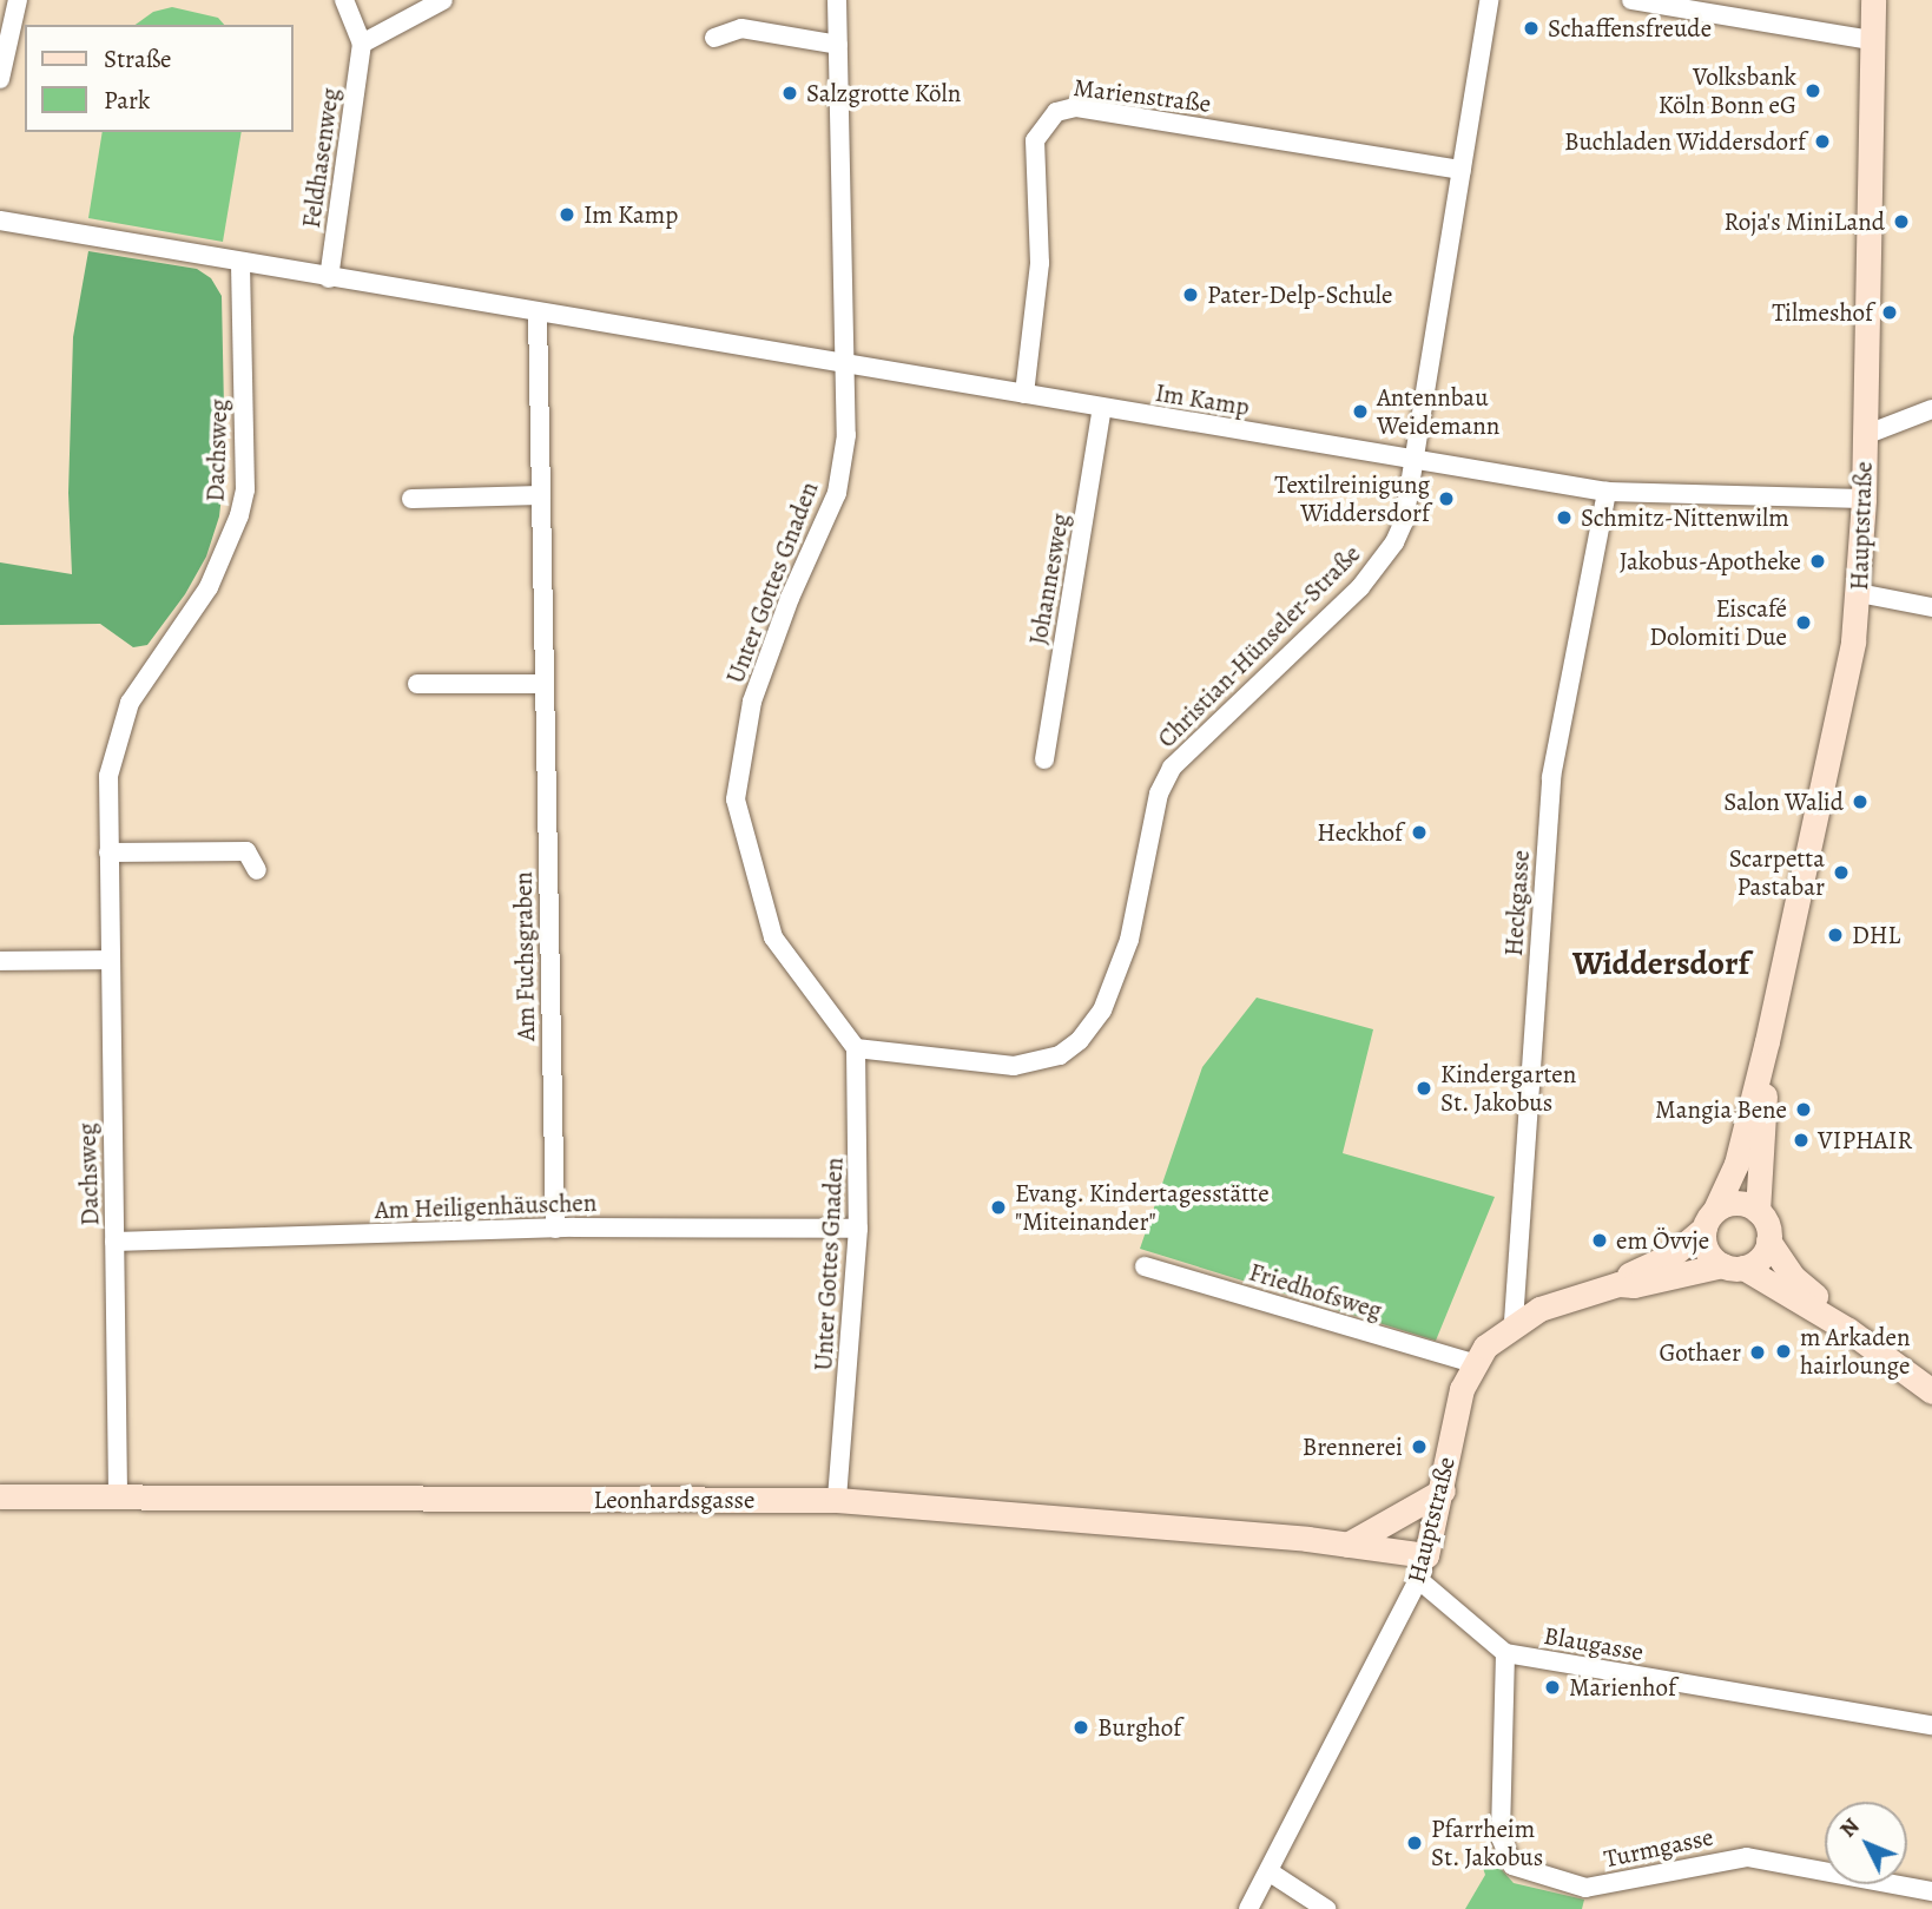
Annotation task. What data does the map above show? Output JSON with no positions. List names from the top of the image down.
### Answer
{
  "streets": {
    "street": [
      "Marienstraße",
      "Feldhasenweg",
      "Im Kamp",
      "Dachsweg",
      "Hauptstraße",
      "Johannesweg",
      "Unter Gottes Gnaden",
      "Christian-Hünseler-Straße",
      "Heckgasse",
      "Am Fuchsgraben",
      "Am Heiligenhäuschen",
      "Friedhofsweg",
      "Leonhardsgasse",
      "Blaugasse",
      "Turmgasse"
    ]
  },
  "crossings": [
    ["Marienstraße", "Im Kamp"],
    ["Marienstraße", "Christian-Hünseler-Straße"],
    ["Feldhasenweg", "Im Kamp"],
    ["Im Kamp", "Dachsweg"],
    ["Im Kamp", "Hauptstraße"],
    ["Im Kamp", "Johannesweg"],
    ["Im Kamp", "Unter Gottes Gnaden"],
    ["Im Kamp", "Christian-Hünseler-Straße"],
    ["Im Kamp", "Heckgasse"],
    ["Im Kamp", "Am Fuchsgraben"],
    ["Dachsweg", "Am Heiligenhäuschen"],
    ["Dachsweg", "Leonhardsgasse"],
    ["Hauptstraße", "Heckgasse"],
    ["Hauptstraße", "Friedhofsweg"],
    ["Hauptstraße", "Leonhardsgasse"],
    ["Unter Gottes Gnaden", "Christian-Hünseler-Straße"],
    ["Unter Gottes Gnaden", "Am Heiligenhäuschen"],
    ["Unter Gottes Gnaden", "Leonhardsgasse"],
    ["Am Fuchsgraben", "Am Heiligenhäuschen"],
    ["Blaugasse", "Turmgasse"]
  ],
  "districts": ["Widdersdorf"],
  "places": [
    "Schaffensfreude",
    "Volksbank Köln Bonn eG",
    "Salzgrotte Köln",
    "Buchladen Widdersdorf",
    "Im Kamp",
    "Roja's MiniLand",
    "Pater-Delp-Schule",
    "Tilmeshof",
    "Antennbau Weidemann",
    "Textilreinigung Widdersdorf",
    "Schmitz-Nittenwilm",
    "Jakobus-Apotheke",
    "Eiscafé Dolomiti Due",
    "Salon Walid",
    "Heckhof",
    "Scarpetta Pastabar",
    "DHL",
    "Kindergarten St. Jakobus",
    "Mangia Bene",
    "VIPHAIR",
    "Evang. Kindertagesstätte \"Miteinander\"",
    "em Övvje",
    "m Arkaden hairlounge",
    "Gothaer",
    "Brennerei",
    "Marienhof",
    "Burghof",
    "Pfarrheim St. Jakobus"
  ],
  "legend": ["Straße", "Park"],
  "north": "top left"
}
